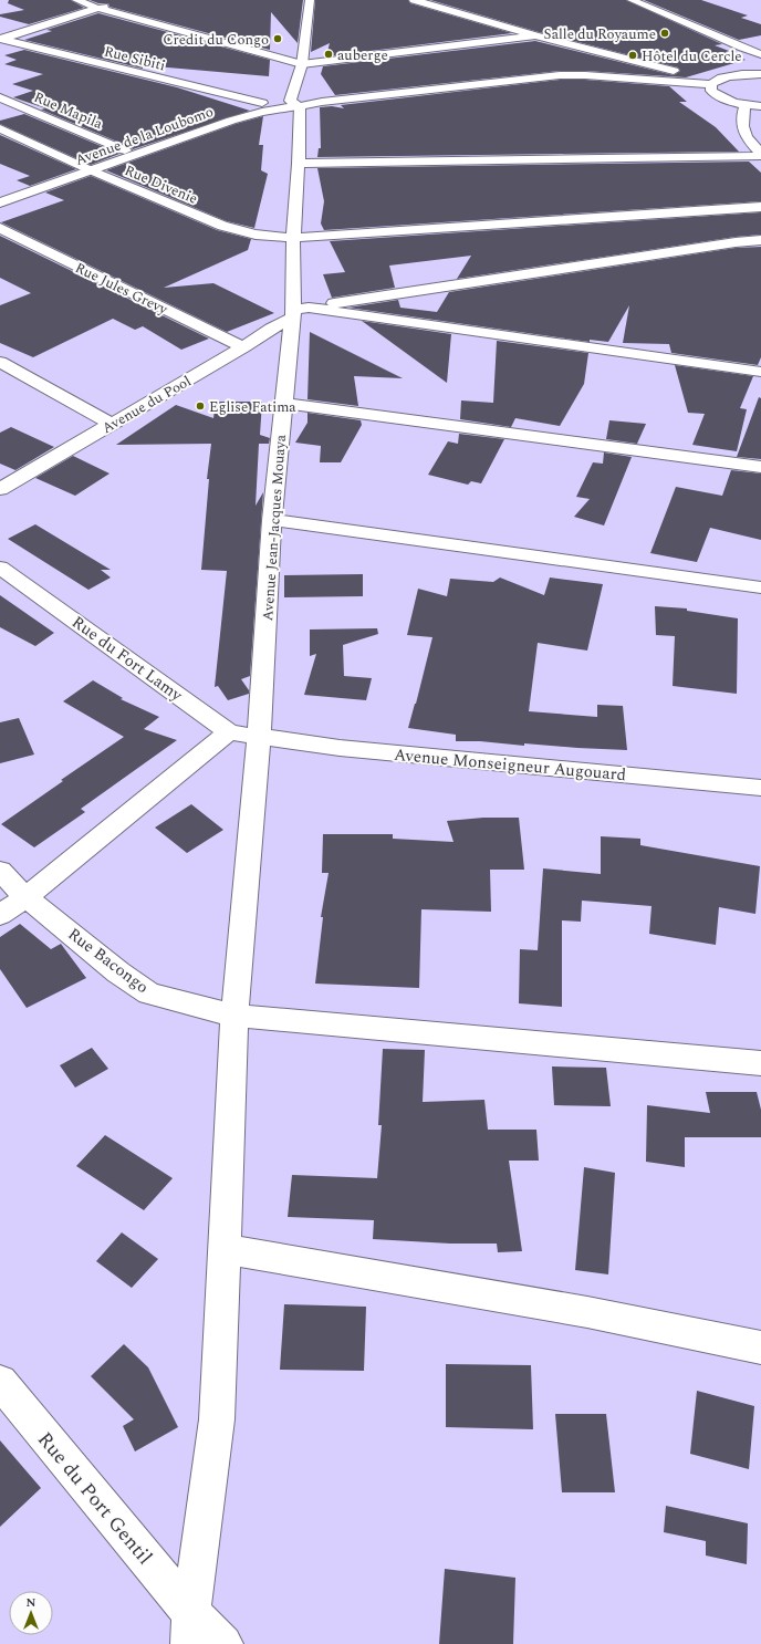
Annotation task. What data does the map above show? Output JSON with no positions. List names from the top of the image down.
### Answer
{
  "streets": {
    "street": [
      "Rue Sibiti",
      "Rue Mapila",
      "Avenue de la Loubomo",
      "Rue Divenie",
      "Rue Jules Grevy",
      "Avenue du Pool",
      "Avenue Jean-Jacques Mouaya",
      "Rue du Fort Lamy",
      "Avenue Monseigneur Augouard",
      "Rue Bacongo",
      "Rue du Port Gentil"
    ]
  },
  "crossings": [
    ["Rue Sibiti", "Avenue de la Loubomo"],
    ["Rue Mapila", "Avenue de la Loubomo"],
    ["Avenue de la Loubomo", "Rue Divenie"],
    ["Avenue de la Loubomo", "Avenue Jean-Jacques Mouaya"],
    ["Rue Divenie", "Avenue Jean-Jacques Mouaya"],
    ["Rue Jules Grevy", "Avenue du Pool"],
    ["Avenue du Pool", "Avenue Jean-Jacques Mouaya"],
    ["Avenue Jean-Jacques Mouaya", "Rue du Fort Lamy"],
    ["Avenue Jean-Jacques Mouaya", "Avenue Monseigneur Augouard"],
    ["Avenue Jean-Jacques Mouaya", "Rue Bacongo"],
    ["Avenue Jean-Jacques Mouaya", "Rue du Port Gentil"],
    ["Rue du Fort Lamy", "Avenue Monseigneur Augouard"]
  ],
  "places": [
    "Salle du Royaume",
    "Credit du Congo",
    "auberge",
    "Hôtel du Cercle",
    "Eglise Fatima"
  ],
  "north": "top"
}
